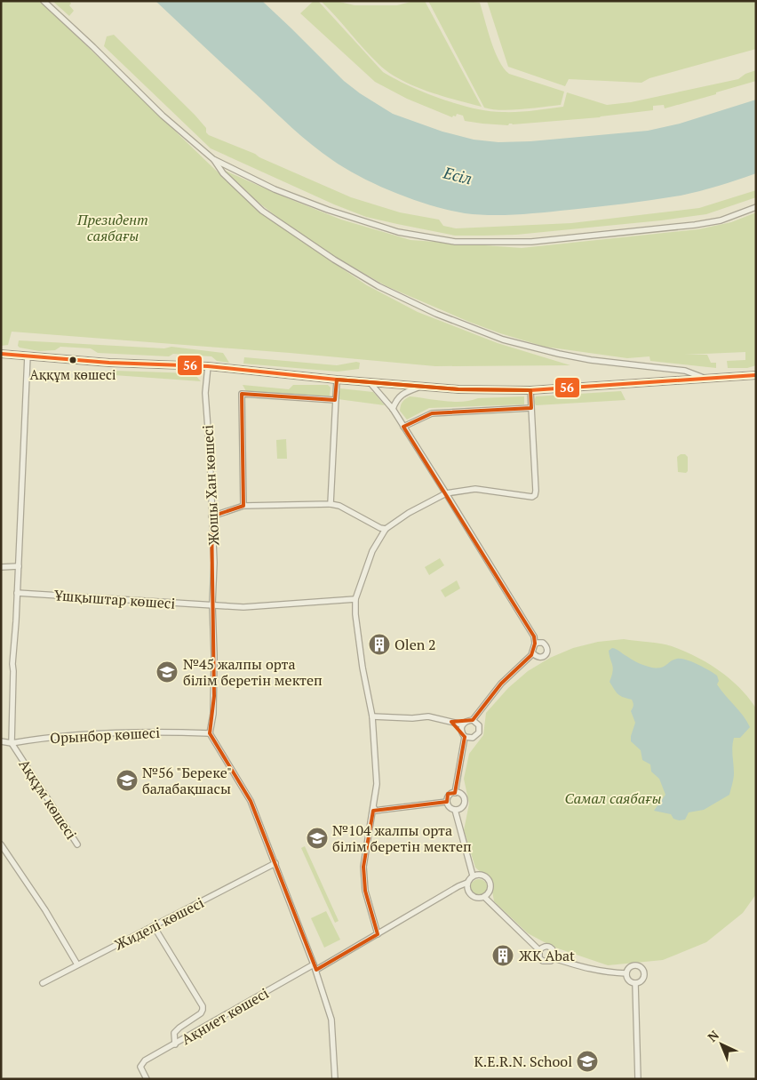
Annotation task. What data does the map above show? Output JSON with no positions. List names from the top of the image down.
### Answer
{
  "streets": {
    "street": [
      "Жошы Хан көшесі",
      "Ұшқыштар көшесі",
      "Орынбор көшесі",
      "Аққұм көшесі",
      "Жиделі көшесі",
      "Ақниет көшесі"
    ]
  },
  "crossings": [
    ["Жошы Хан көшесі", "Ұшқыштар көшесі"],
    ["Жошы Хан көшесі", "Орынбор көшесі"],
    ["Ұшқыштар көшесі", "Аққұм көшесі"],
    ["Орынбор көшесі", "Аққұм көшесі"]
  ],
  "water": ["Есіл"],
  "parks": ["Президент саябағы", "Самал саябағы"],
  "places": {
    "other": ["Аққұм көшесі"],
    "building": ["Olen 2", "ЖК Abat"],
    "school or university": [
      "№45 жалпы орта білім беретін мектеп",
      "№56 \"Береке\" балабақшасы",
      "№104 жалпы орта білім беретін мектеп",
      "K.E.R.N. School"
    ]
  },
  "lines": ["transit line 56"],
  "north": "top left"
}
